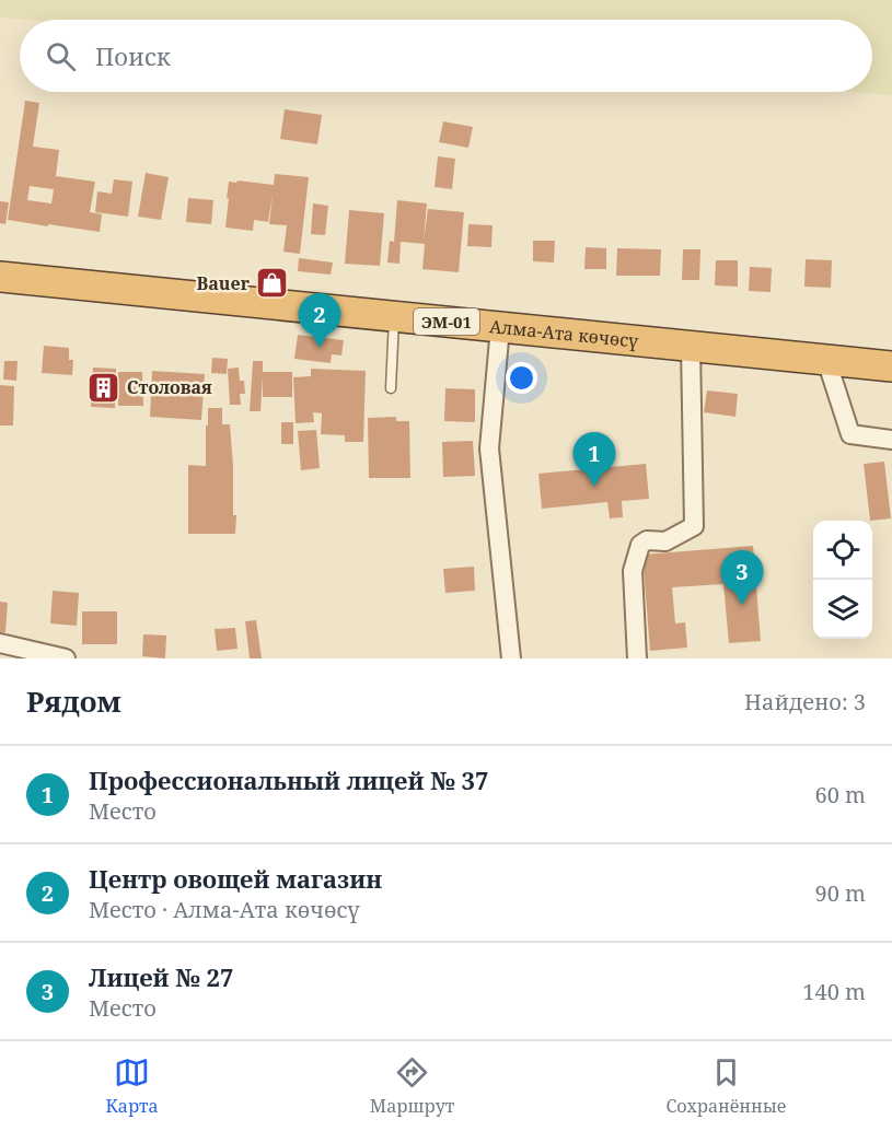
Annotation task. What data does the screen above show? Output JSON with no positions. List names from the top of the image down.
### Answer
{
  "streets": {
    "highway": ["ЭМ-01", "Алма-Ата көчөсү"]
  },
  "places": {
    "shop": ["Bauer"],
    "building": ["Столовая"]
  },
  "page": {
    "search": "Поиск",
    "pins": ["2", "1", "3"],
    "heading": ["Рядом", "Найдено: 3"],
    "list": [
      {
        "mark": "1",
        "name": "Профессиональный лицей № 37",
        "note": "Место",
        "value": "60 m"
      },
      {
        "mark": "2",
        "name": "Центр овощей магазин",
        "note": "Место · Алма-Ата көчөсү",
        "value": "90 m"
      },
      {
        "mark": "3",
        "name": "Лицей № 27",
        "note": "Место",
        "value": "140 m"
      }
    ],
    "nav": ["Карта", "Маршрут", "Сохранённые"]
  }
}
